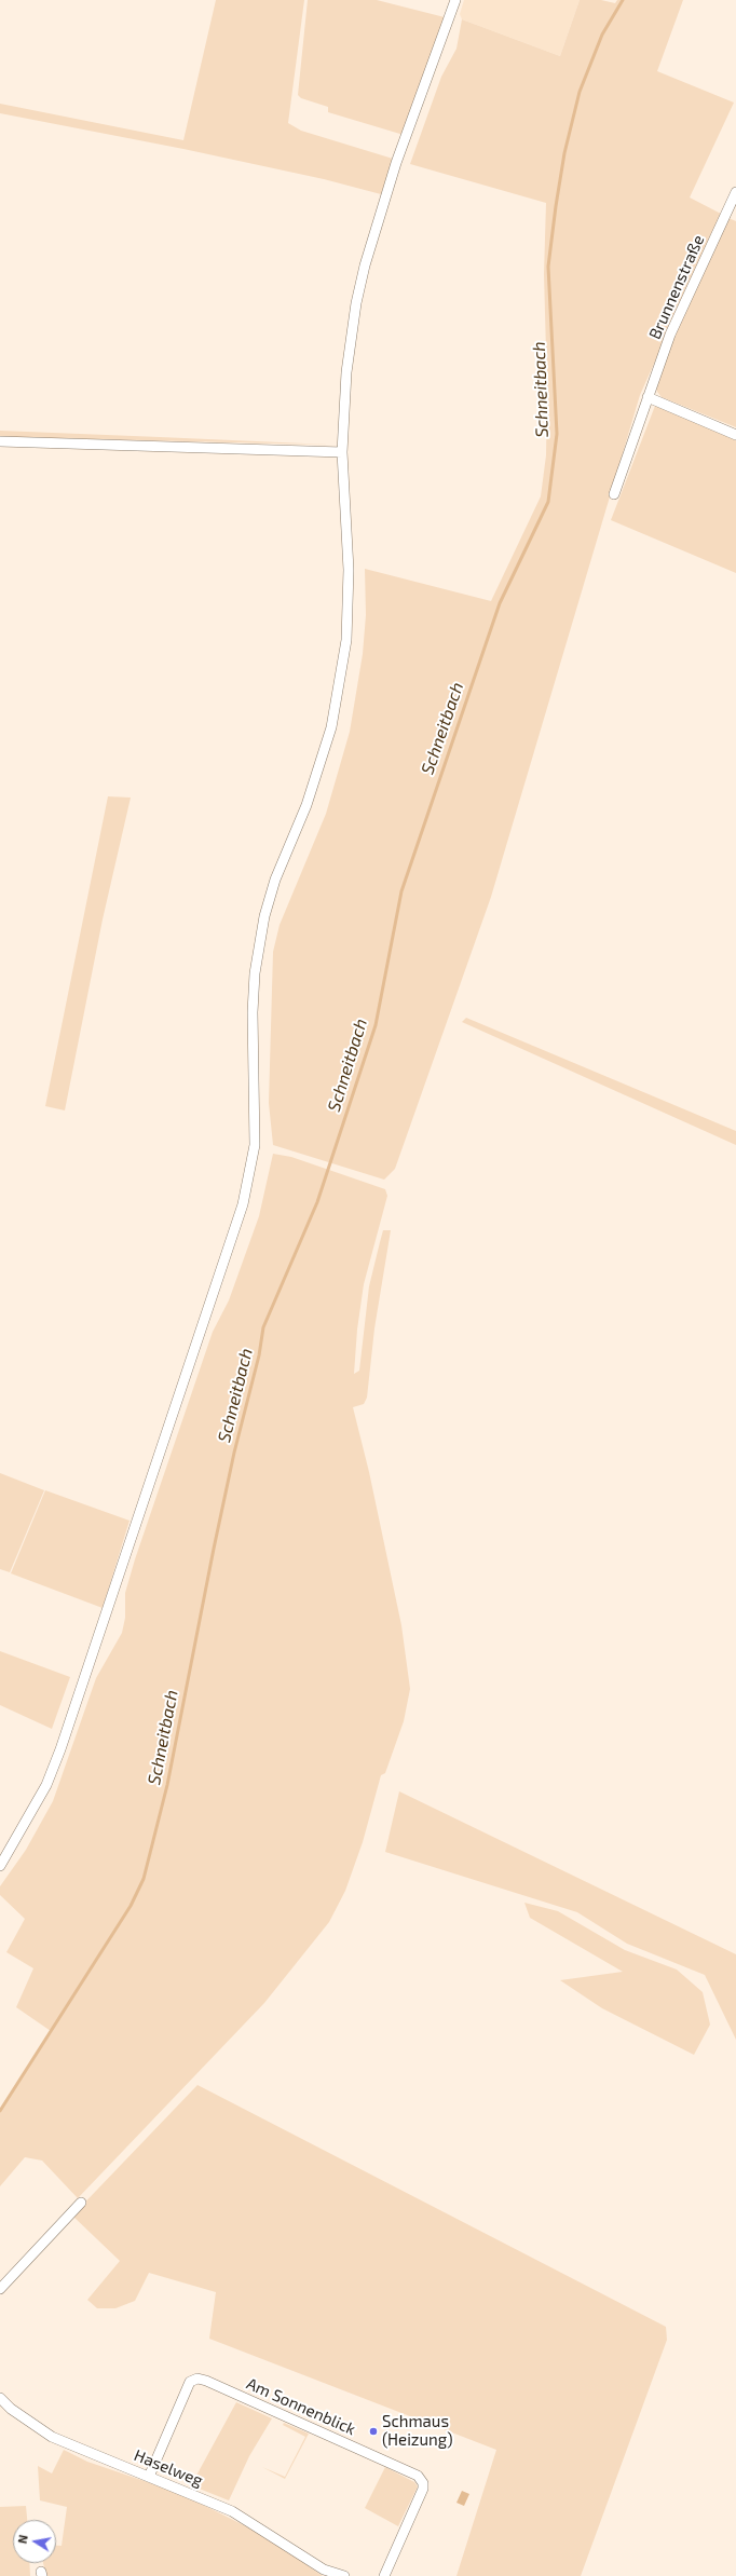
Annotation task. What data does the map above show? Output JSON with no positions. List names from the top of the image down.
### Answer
{
  "streets": {
    "street": ["Brunnenstraße", "Am Sonnenblick", "Haselweg"]
  },
  "crossings": [
    ["Am Sonnenblick", "Haselweg"]
  ],
  "water": ["Schneitbach"],
  "places": ["Schmaus (Heizung)"],
  "north": "left"
}
